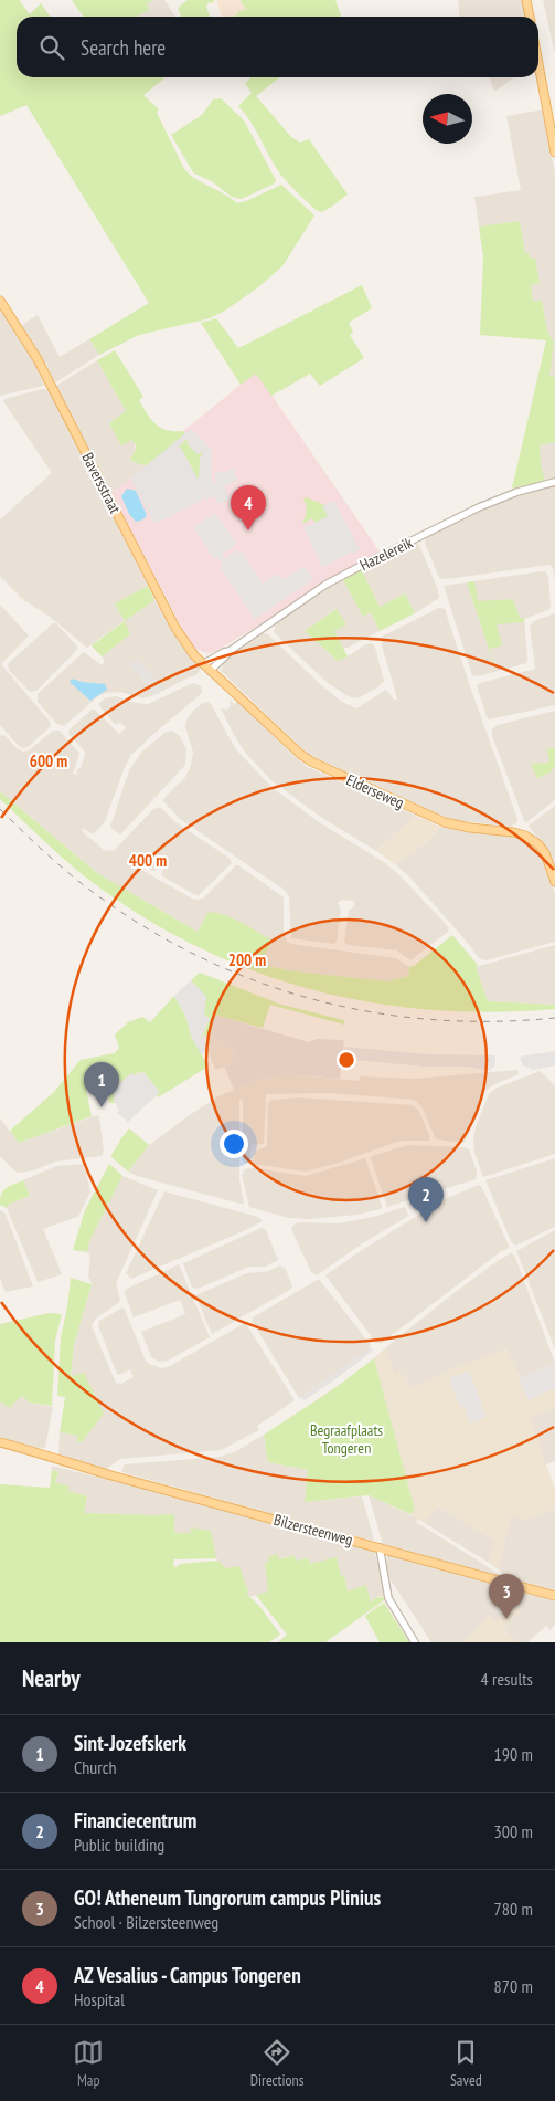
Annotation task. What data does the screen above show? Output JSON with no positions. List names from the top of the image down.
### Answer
{
  "streets": {
    "main road": ["Baversstraat", "Elderseweg", "Bilzersteenweg"],
    "street": ["Hazelereik"]
  },
  "crossings": [
    ["Baversstraat", "Hazelereik"],
    ["Baversstraat", "Elderseweg"],
    ["Hazelereik", "Elderseweg"]
  ],
  "parks": ["Begraafplaats Tongeren"],
  "north": "left",
  "page": {
    "search": "Search here",
    "pins": [
      "4",
      "1",
      "2",
      "3"
    ],
    "heading": ["Nearby", "4 results"],
    "list": [
      {
        "mark": "1",
        "name": "Sint-Jozefskerk",
        "note": "Church",
        "value": "190 m"
      },
      {
        "mark": "2",
        "name": "Financiecentrum",
        "note": "Public building",
        "value": "300 m"
      },
      {
        "mark": "3",
        "name": "GO! Atheneum Tungrorum campus Plinius",
        "note": "School · Bilzersteenweg",
        "value": "780 m"
      },
      {
        "mark": "4",
        "name": "AZ Vesalius - Campus Tongeren",
        "note": "Hospital",
        "value": "870 m"
      }
    ],
    "nav": ["Map", "Directions", "Saved"]
  },
  "rings": ["600 m", "400 m", "200 m"]
}
